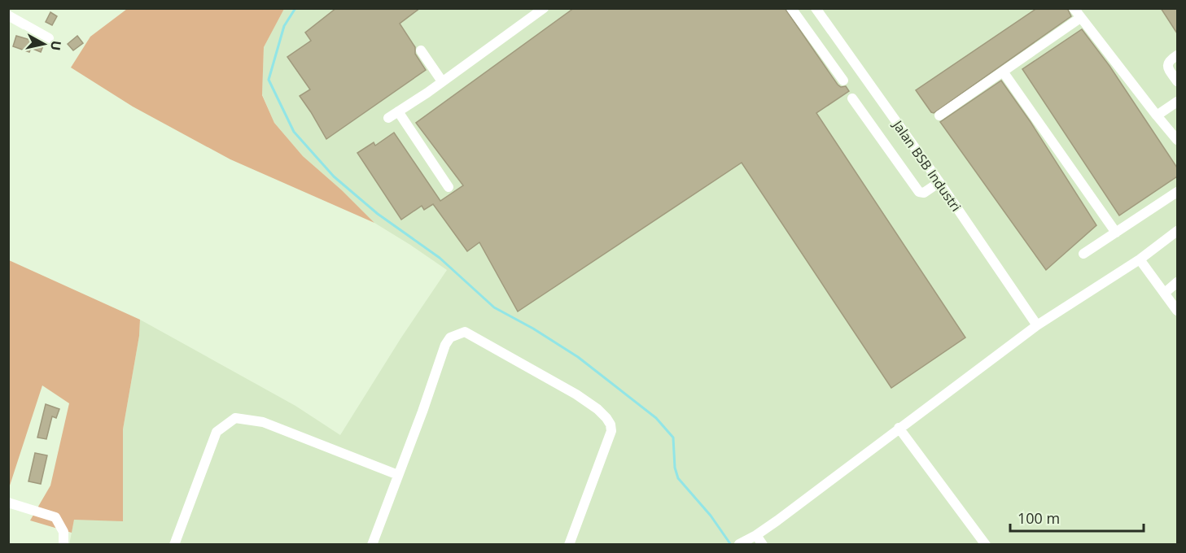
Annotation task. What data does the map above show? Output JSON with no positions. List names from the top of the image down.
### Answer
{
  "streets": {
    "street": ["Jalan BSB Industri"]
  },
  "scale_bar": "100 m",
  "north": "right"
}
